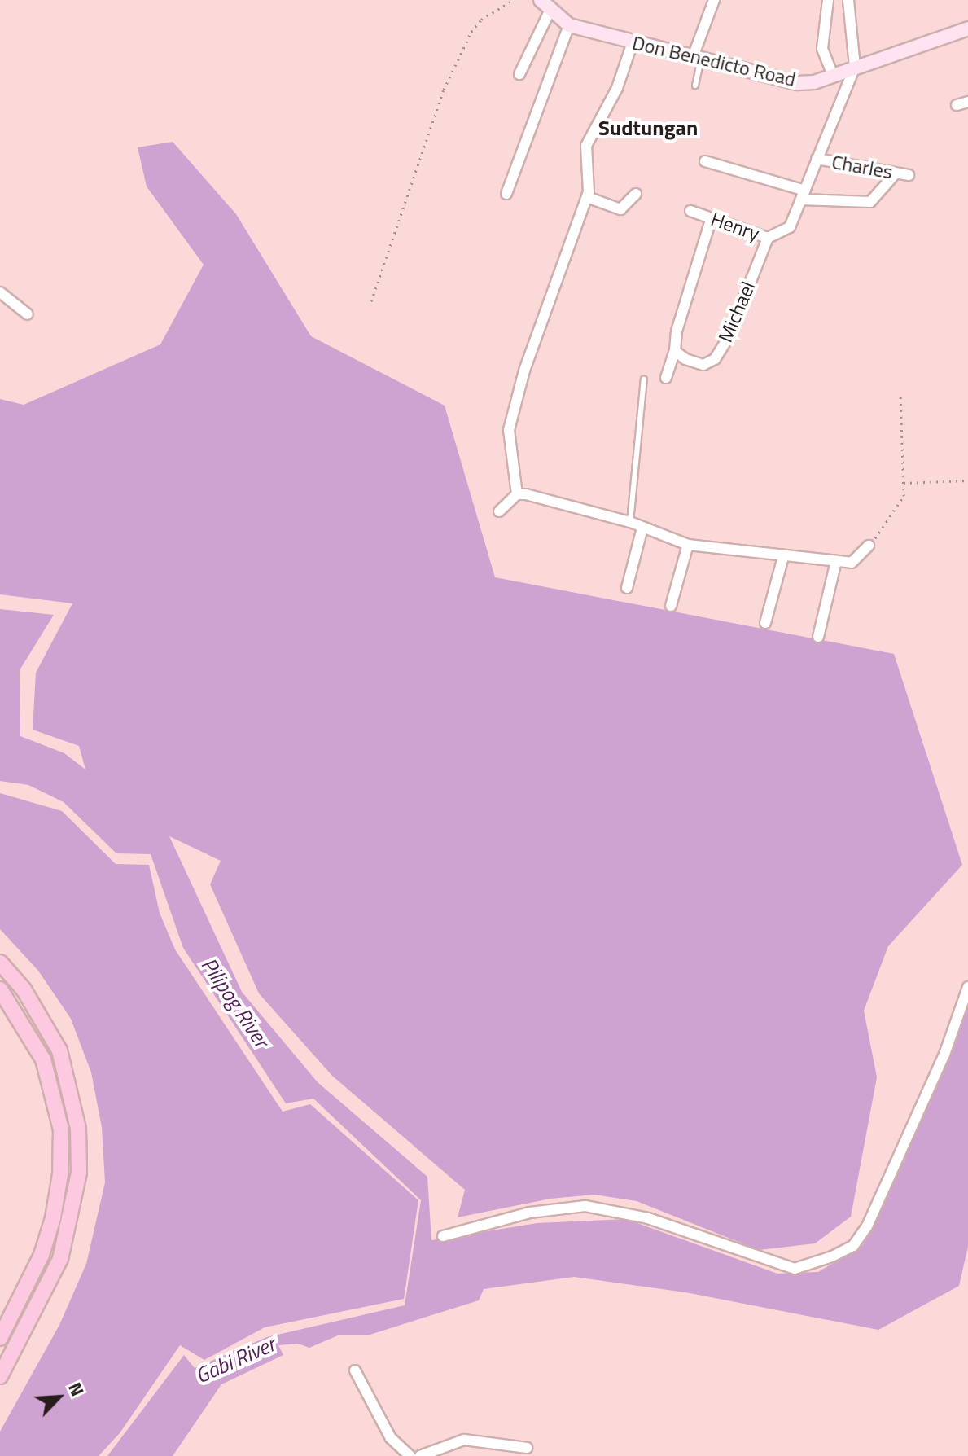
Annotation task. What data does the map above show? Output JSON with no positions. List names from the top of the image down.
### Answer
{
  "streets": {
    "street": [
      "Don Benedicto Road",
      "Charles",
      "Henry",
      "Michael"
    ]
  },
  "crossings": [
    ["Henry", "Michael"]
  ],
  "districts": ["Sudtungan"],
  "water": ["Pilipog River", "Gabi River"],
  "north": "top right"
}
